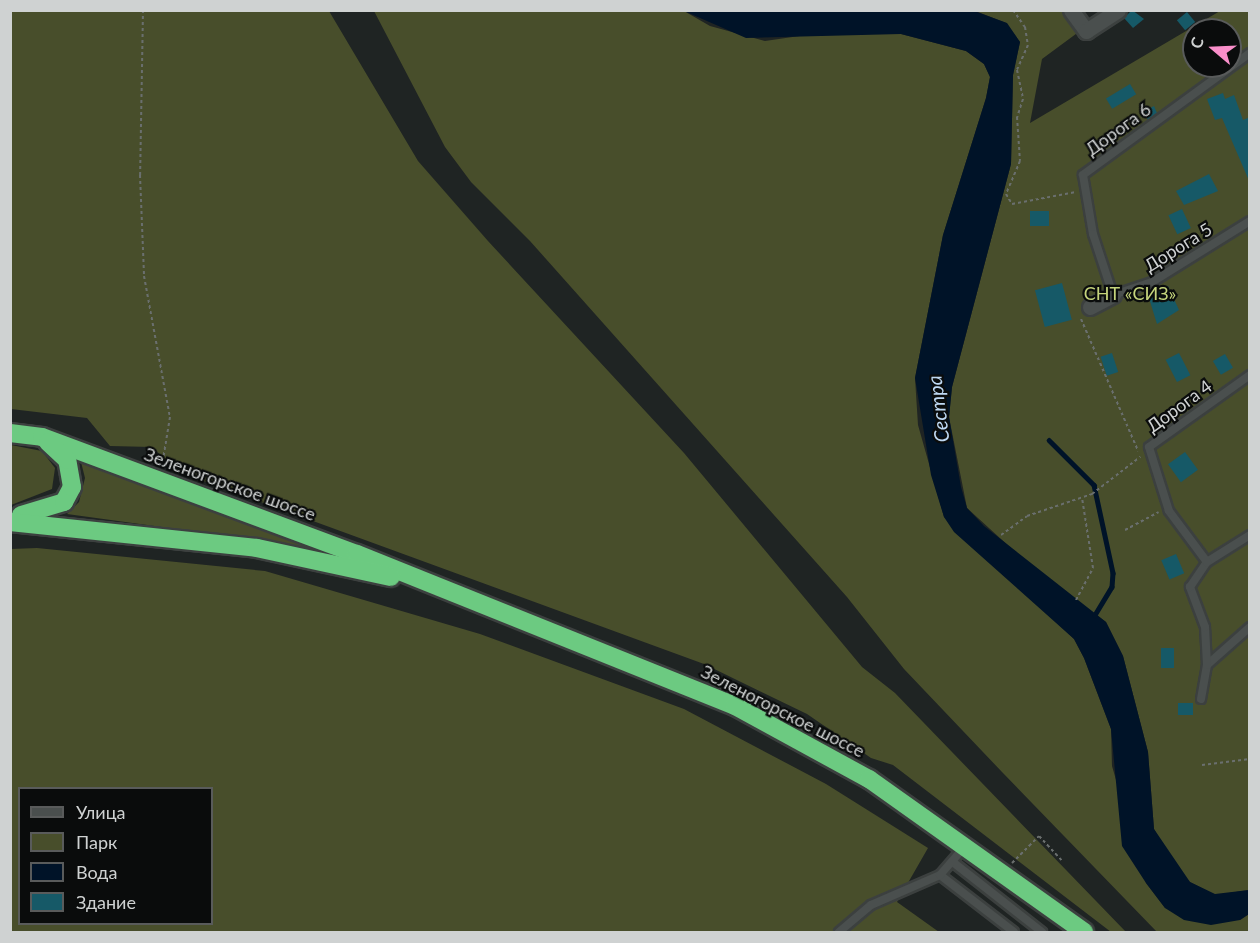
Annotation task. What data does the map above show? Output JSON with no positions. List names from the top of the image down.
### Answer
{
  "streets": {
    "highway": ["Зеленогорское шоссе"],
    "lane": ["Дорога 6", "Дорога 5", "Дорога 4"]
  },
  "water": ["Сестра"],
  "parks": ["СНТ «СИЗ»"],
  "legend": [
    "Улица",
    "Парк",
    "Вода",
    "Здание"
  ],
  "north": "left"
}
